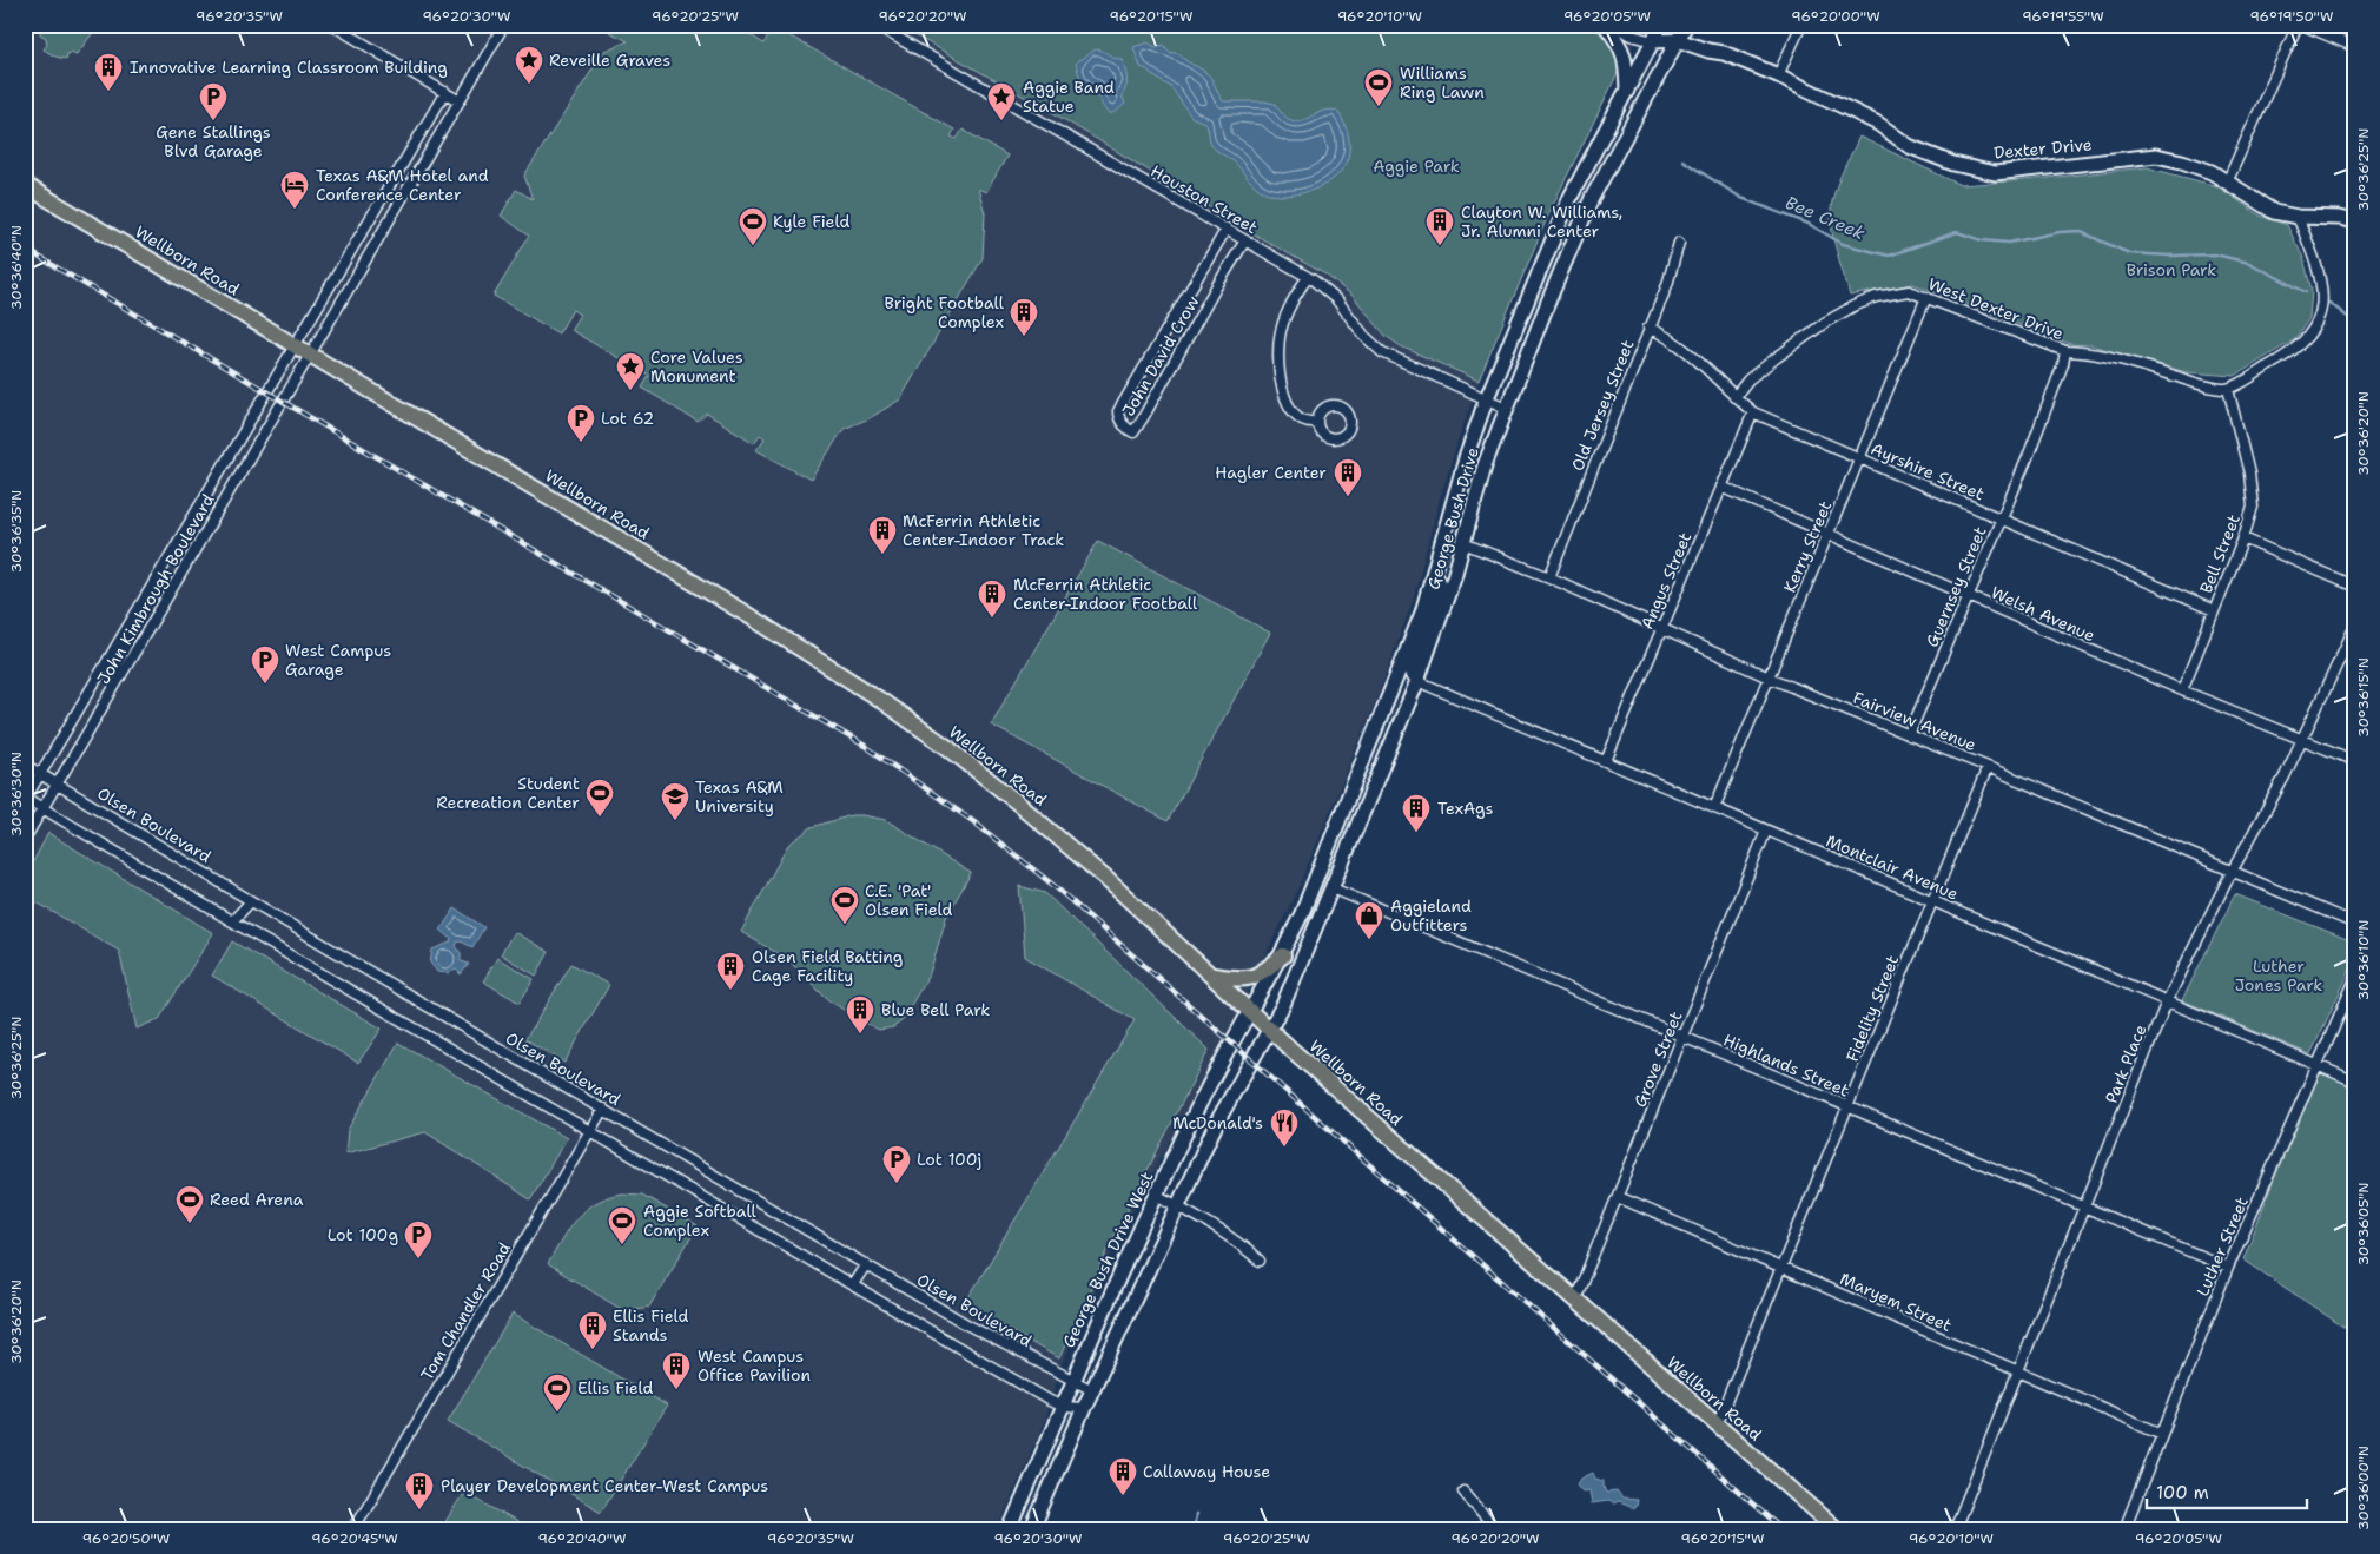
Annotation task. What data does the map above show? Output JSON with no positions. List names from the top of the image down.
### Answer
{
  "streets": {
    "main road": [
      "Dexter Drive",
      "Wellborn Road",
      "George Bush Drive",
      "George Bush Drive West"
    ],
    "street": [
      "Houston Street",
      "West Dexter Drive",
      "John David Crow",
      "Old Jersey Street",
      "Ayrshire Street",
      "Kerry Street",
      "Bell Street",
      "Angus Street",
      "Guernsey Street",
      "John Kimbrough Boulevard",
      "Welsh Avenue",
      "Fairview Avenue",
      "Olsen Boulevard",
      "Montclair Avenue",
      "Fidelity Street",
      "Grove Street",
      "Park Place",
      "Highlands Street",
      "Luther Street",
      "Maryem Street",
      "Tom Chandler Road"
    ]
  },
  "crossings": [
    ["Dexter Drive", "George Bush Drive"],
    ["Houston Street", "John David Crow"],
    ["Houston Street", "George Bush Drive"],
    ["Wellborn Road", "George Bush Drive"],
    ["Wellborn Road", "John Kimbrough Boulevard"],
    ["Wellborn Road", "Fidelity Street"],
    ["Wellborn Road", "Grove Street"],
    ["Wellborn Road", "George Bush Drive West"],
    ["West Dexter Drive", "Ayrshire Street"],
    ["West Dexter Drive", "Kerry Street"],
    ["West Dexter Drive", "Bell Street"],
    ["West Dexter Drive", "Guernsey Street"],
    ["Old Jersey Street", "Ayrshire Street"],
    ["Old Jersey Street", "Fairview Avenue"],
    ["Ayrshire Street", "Kerry Street"],
    ["Ayrshire Street", "Bell Street"],
    ["Ayrshire Street", "Angus Street"],
    ["Ayrshire Street", "Guernsey Street"],
    ["George Bush Drive", "Fairview Avenue"],
    ["George Bush Drive", "Montclair Avenue"],
    ["George Bush Drive", "Highlands Street"],
    ["George Bush Drive", "George Bush Drive West"],
    ["Kerry Street", "Welsh Avenue"],
    ["Kerry Street", "Fairview Avenue"],
    ["Kerry Street", "Montclair Avenue"],
    ["Bell Street", "Welsh Avenue"],
    ["Angus Street", "Welsh Avenue"],
    ["Angus Street", "Fairview Avenue"],
    ["Angus Street", "Montclair Avenue"],
    ["Guernsey Street", "Welsh Avenue"],
    ["Guernsey Street", "Fairview Avenue"],
    ["John Kimbrough Boulevard", "Olsen Boulevard"],
    ["Welsh Avenue", "Park Place"],
    ["Fairview Avenue", "Fidelity Street"],
    ["Fairview Avenue", "Park Place"],
    ["Olsen Boulevard", "George Bush Drive West"],
    ["Olsen Boulevard", "Tom Chandler Road"],
    ["Montclair Avenue", "Fidelity Street"],
    ["Montclair Avenue", "Grove Street"],
    ["Montclair Avenue", "Park Place"],
    ["Montclair Avenue", "Luther Street"],
    ["Fidelity Street", "Highlands Street"],
    ["Fidelity Street", "Maryem Street"],
    ["Grove Street", "Highlands Street"],
    ["Grove Street", "Maryem Street"],
    ["Park Place", "Highlands Street"],
    ["Park Place", "Maryem Street"],
    ["Highlands Street", "Luther Street"],
    ["Luther Street", "Maryem Street"]
  ],
  "water": ["Bee Creek"],
  "parks": ["Aggie Park", "Brison Park", "Luther Jones Park"],
  "places": {
    "place": ["Reveille Graves", "Aggie Band Statue", "Core Values Monument"],
    "building": [
      "Innovative Learning Classroom Building",
      "Clayton W. Williams, Jr. Alumni Center",
      "Bright Football Complex",
      "Hagler Center",
      "McFerrin Athletic Center-Indoor Track",
      "McFerrin Athletic Center-Indoor Football",
      "TexAgs",
      "Olsen Field Batting Cage Facility",
      "Blue Bell Park",
      "Ellis Field Stands",
      "West Campus Office Pavilion",
      "Callaway House",
      "Player Development Center-West Campus"
    ],
    "sports": [
      "Williams Ring Lawn",
      "Kyle Field",
      "Student Recreation Center",
      "C.E. 'Pat' Olsen Field",
      "Reed Arena",
      "Aggie Softball Complex",
      "Ellis Field"
    ],
    "parking": [
      "Gene Stallings Blvd Garage",
      "Lot 62",
      "West Campus Garage",
      "Lot 100j",
      "Lot 100g"
    ],
    "hotel": ["Texas A&M Hotel and Conference Center"],
    "school or university": ["Texas A&M University"],
    "shop": ["Aggieland Outfitters"],
    "restaurant": ["McDonald's"]
  },
  "scale_bar": "100 m",
  "coordinates": [
    "96°20'35\"W",
    "96°20'30\"W",
    "96°20'25\"W",
    "96°20'20\"W",
    "96°20'15\"W",
    "96°20'10\"W",
    "96°20'05\"W",
    "96°20'00\"W",
    "96°19'55\"W",
    "96°19'50\"W",
    "30°36'25\"N",
    "30°36'40\"N",
    "30°36'20\"N",
    "30°36'35\"N",
    "30°36'15\"N",
    "30°36'30\"N",
    "30°36'10\"N",
    "30°36'05\"N",
    "30°36'00\"N",
    "96°20'50\"W",
    "96°20'45\"W",
    "96°20'40\"W"
  ]
}
